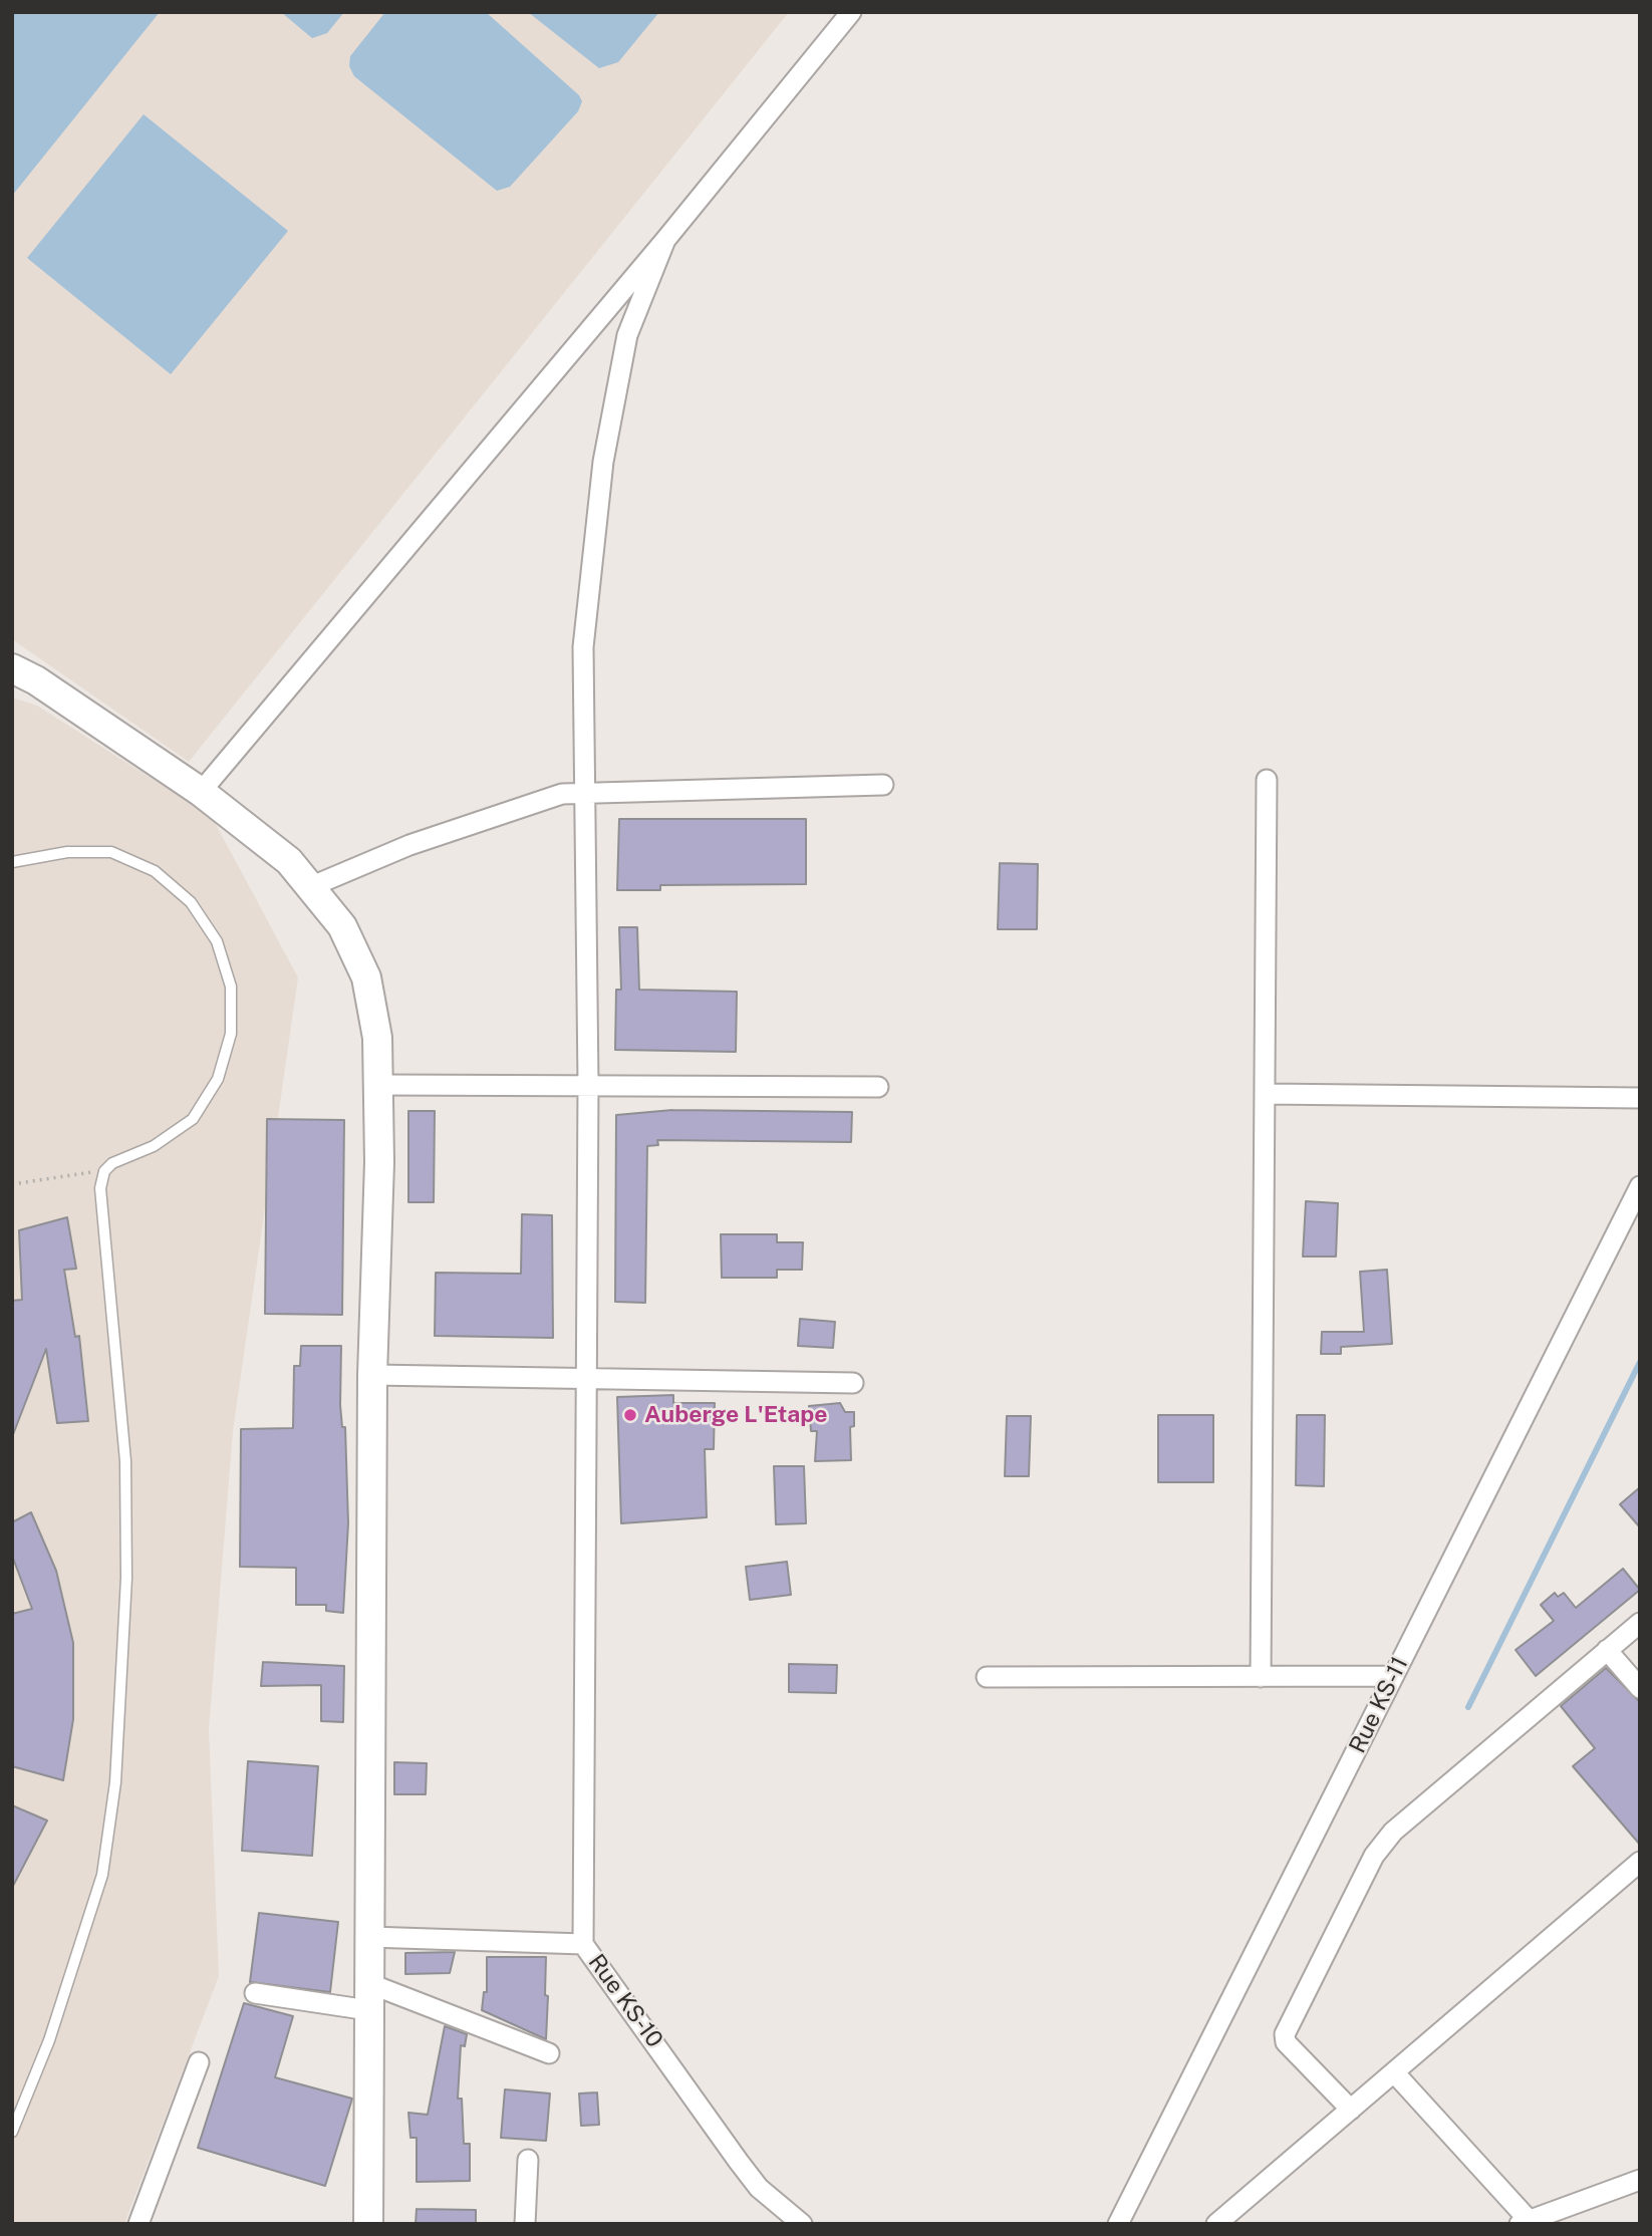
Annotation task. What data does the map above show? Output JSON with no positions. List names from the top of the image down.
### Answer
{
  "streets": {
    "street": ["Rue KS-11", "Rue KS-10"]
  },
  "places": ["Auberge L'Etape"]
}
